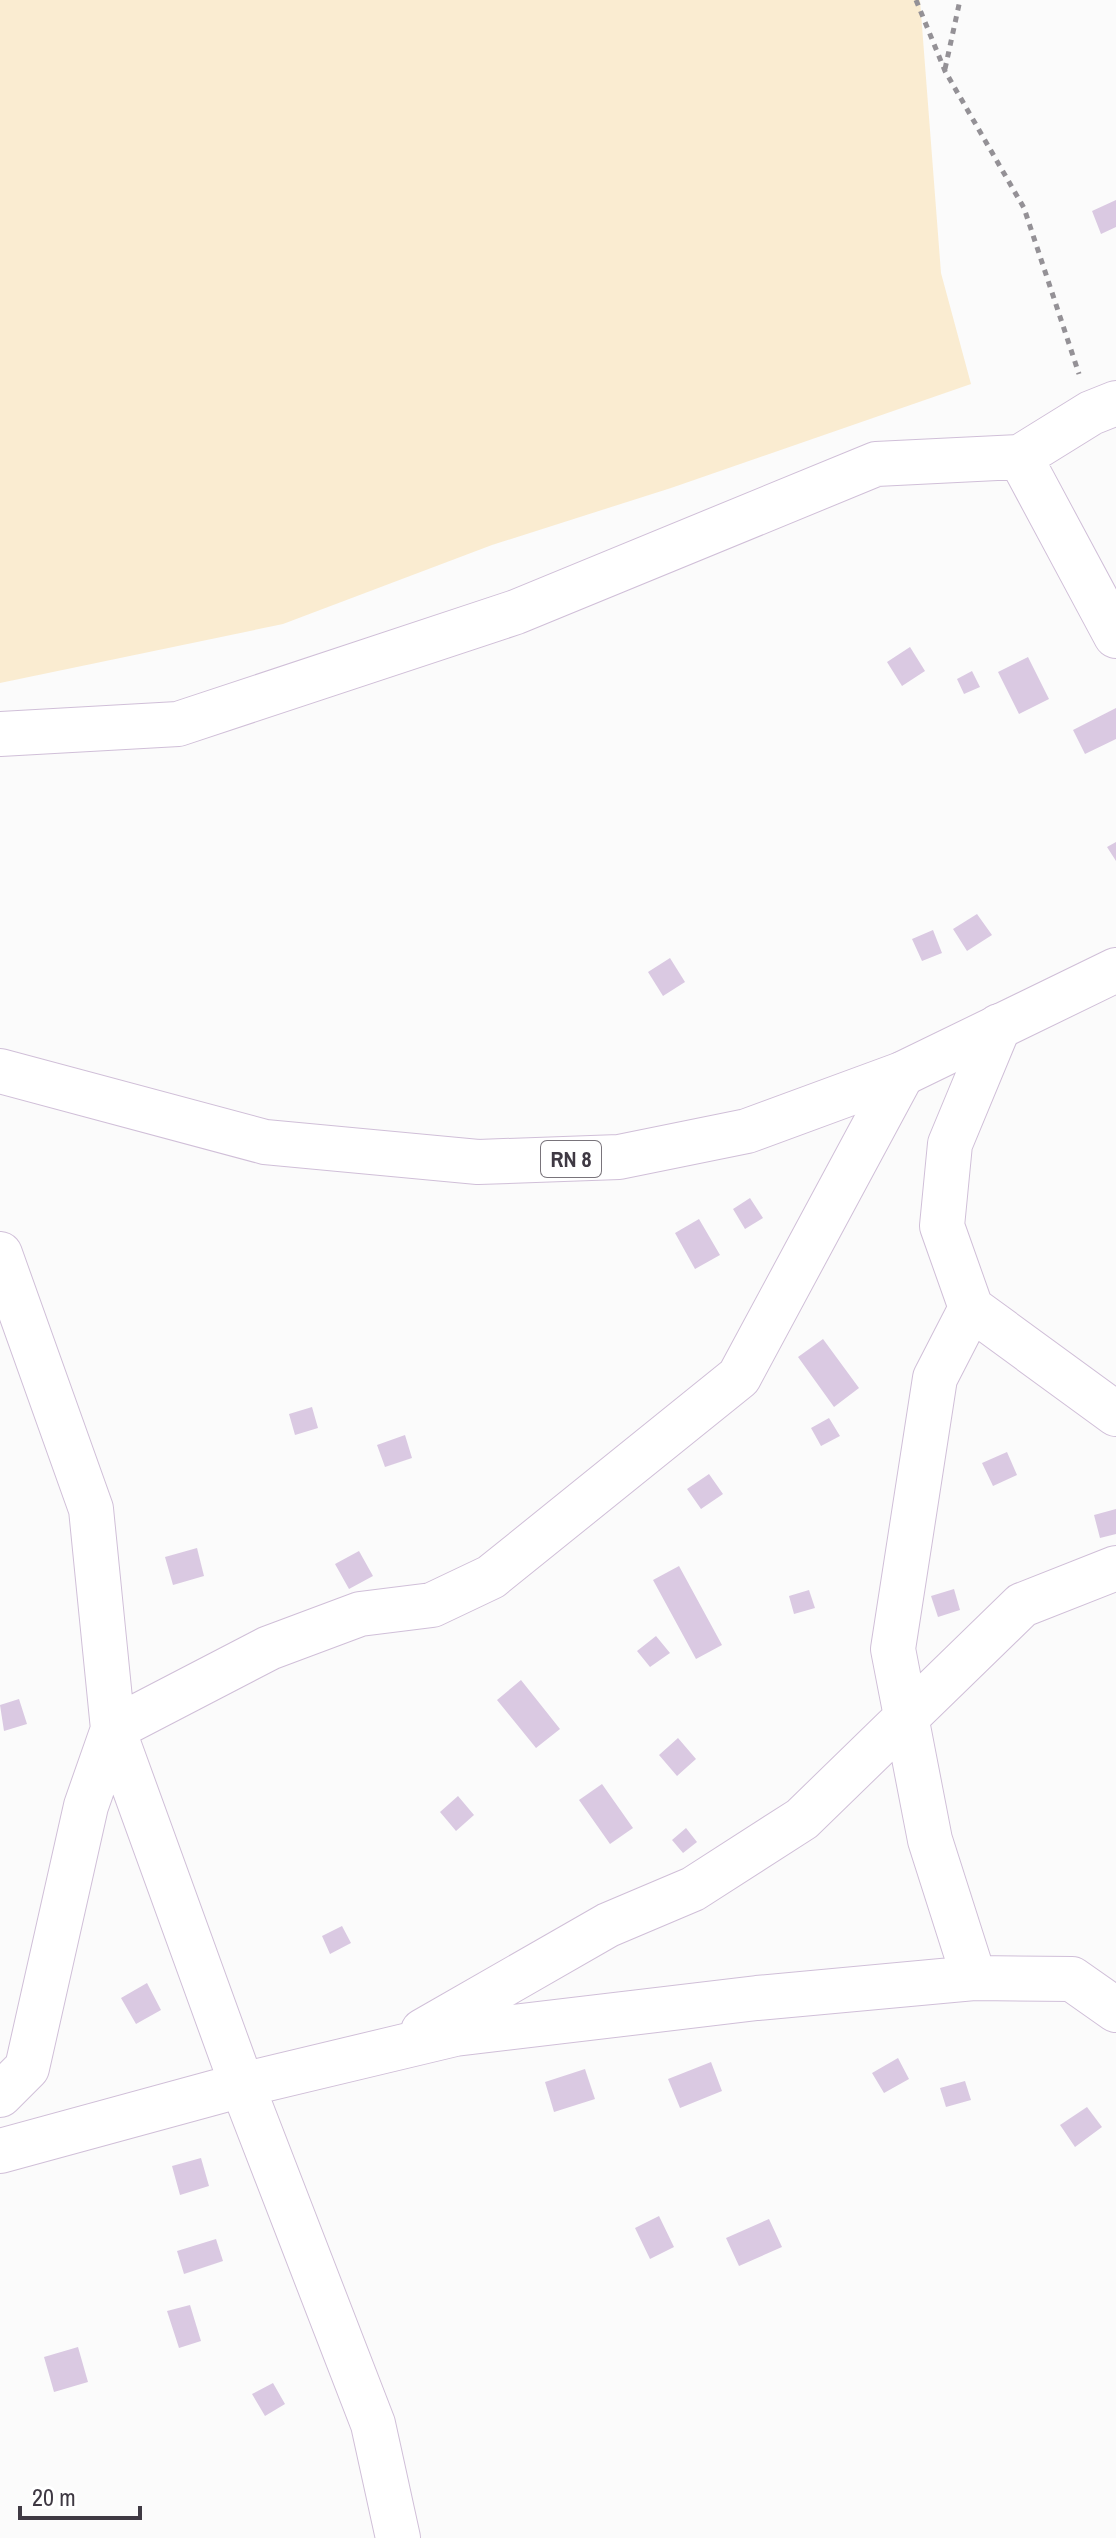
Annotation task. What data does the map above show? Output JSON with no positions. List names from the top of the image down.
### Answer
{
  "streets": {
    "street": ["RN 8"]
  },
  "scale_bar": "20 m"
}
